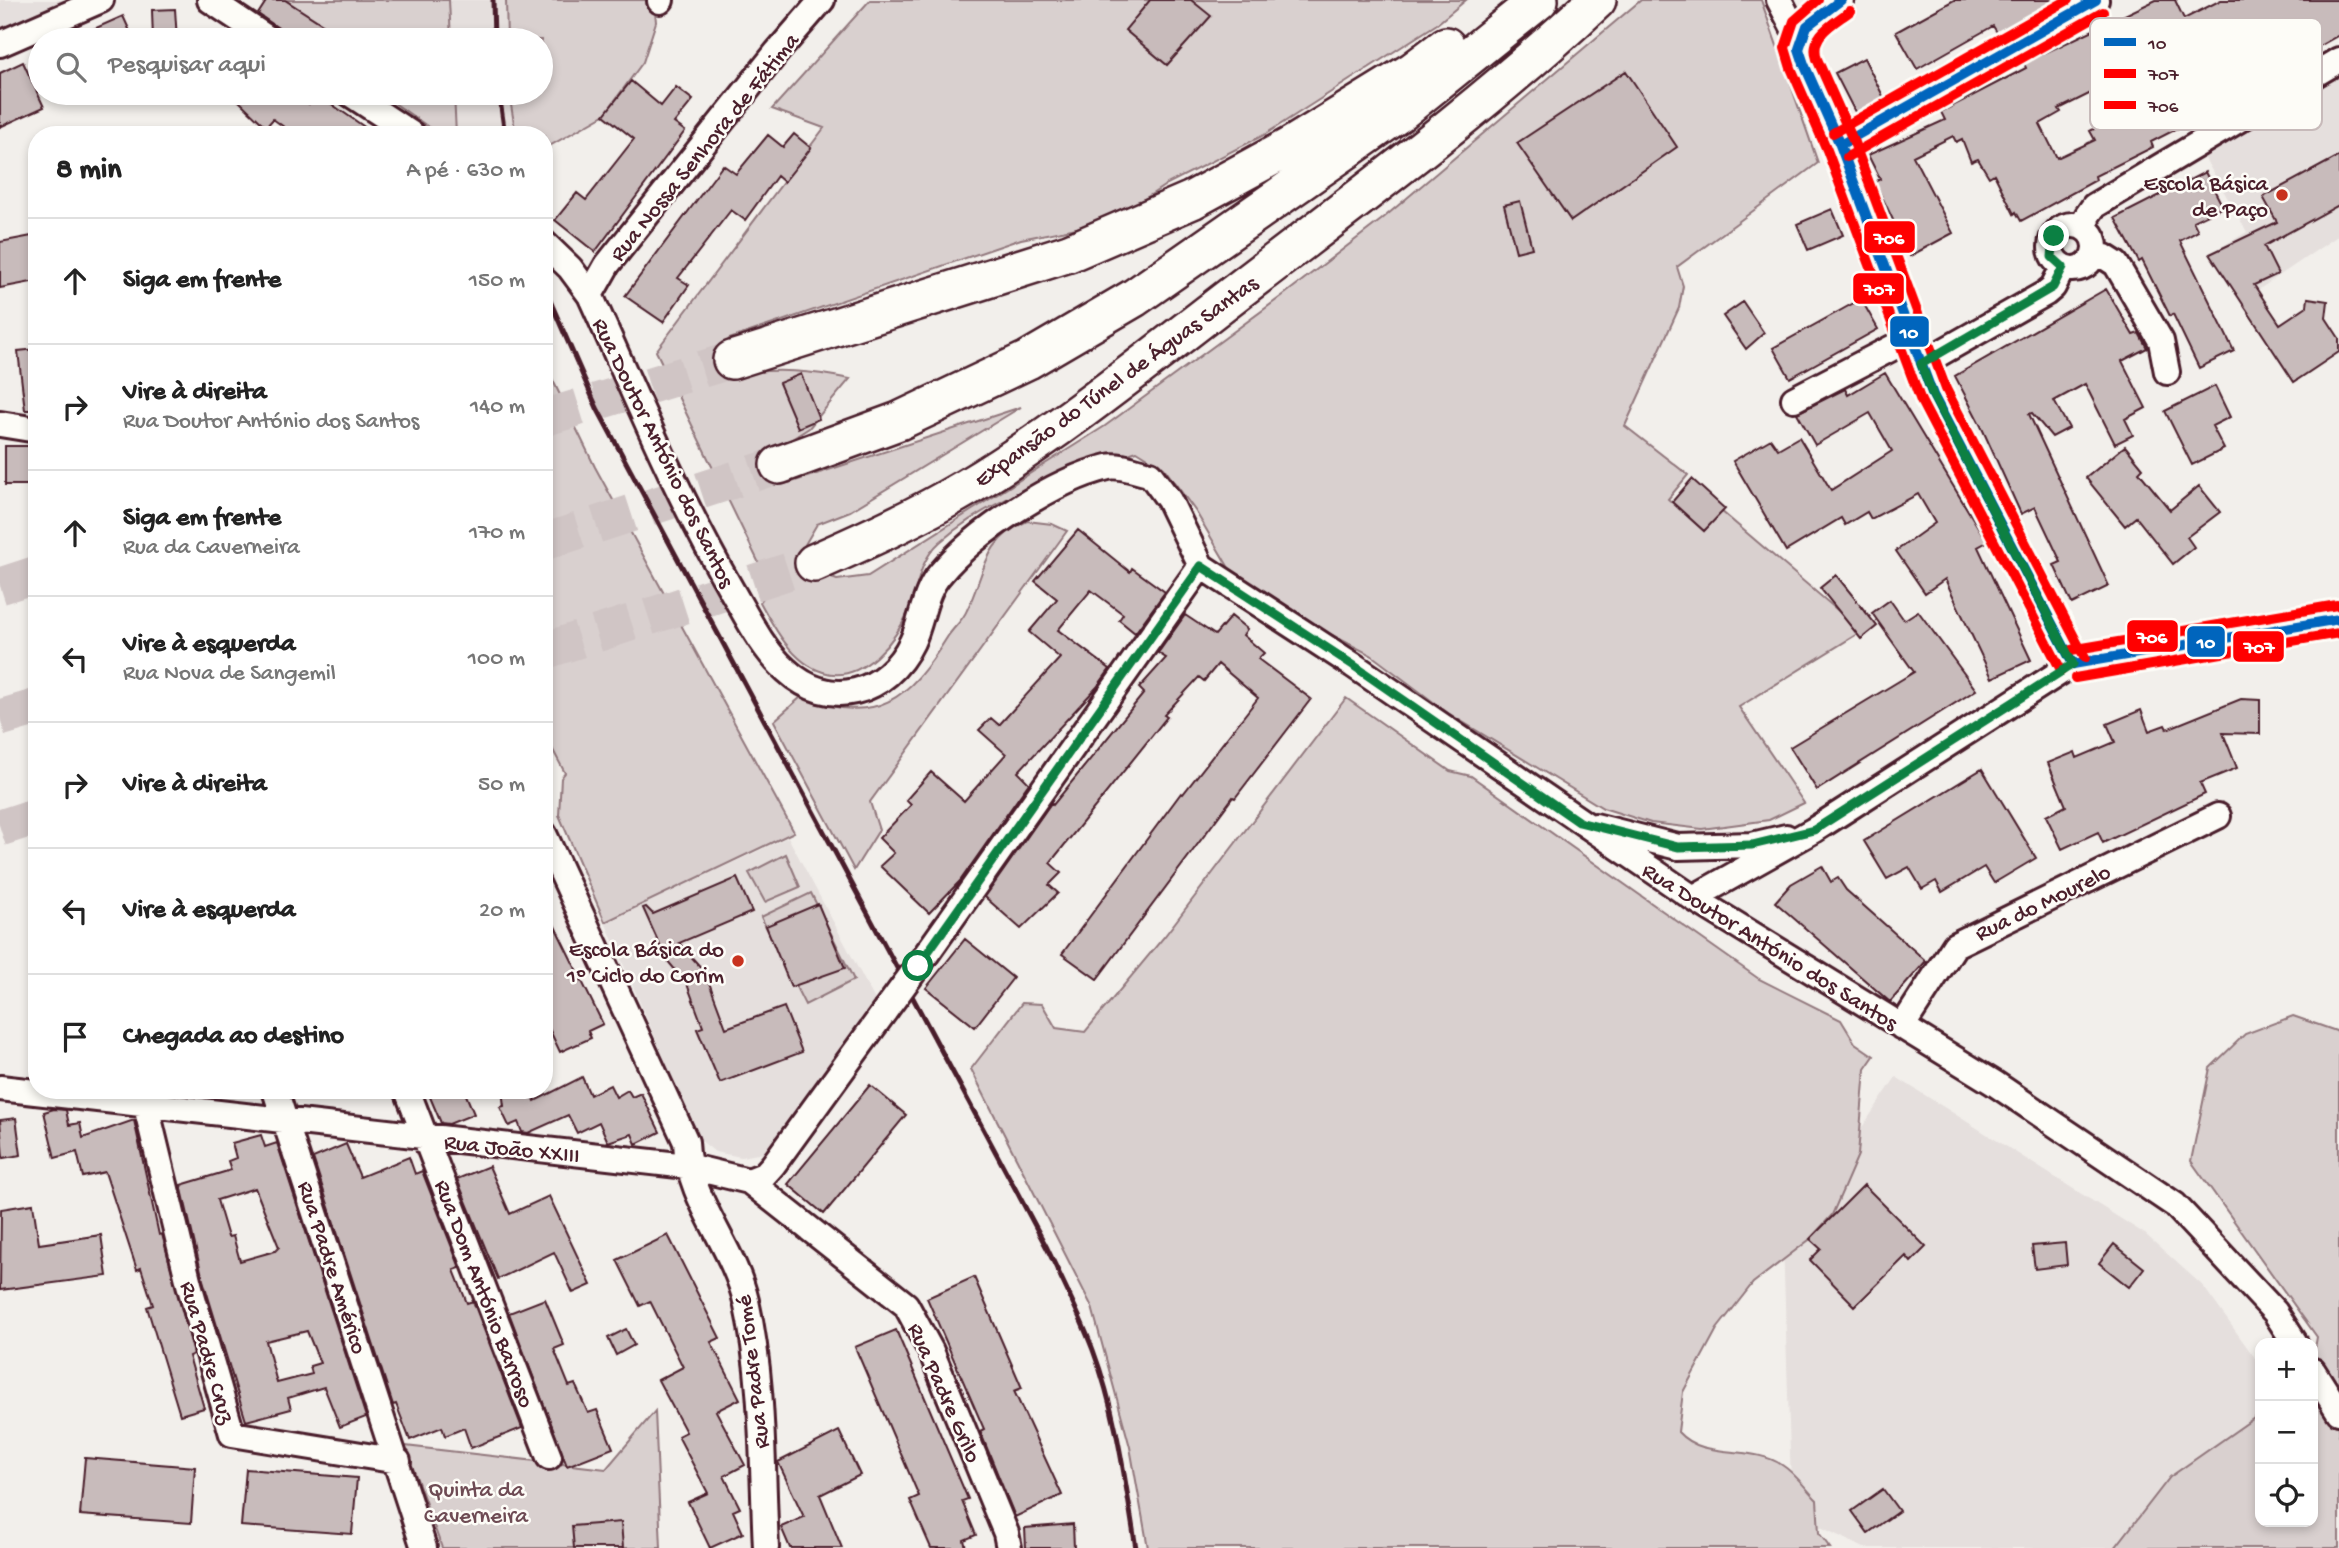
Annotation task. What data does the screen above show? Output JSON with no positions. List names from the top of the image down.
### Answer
{
  "streets": {
    "highway": ["Expansão do Túnel de Águas Santas"],
    "street": [
      "Rua Nossa Senhora de Fátima",
      "Rua Doutor António dos Santos",
      "Rua do Mourelo",
      "Rua João XXIII",
      "Rua Padre Américo",
      "Rua Dom António Barroso",
      "Rua Padre Cruz",
      "Rua Padre Tomé",
      "Rua Padre Grilo"
    ]
  },
  "crossings": [
    ["Rua Nossa Senhora de Fátima", "Rua Doutor António dos Santos"],
    ["Rua Doutor António dos Santos", "Rua do Mourelo"],
    ["Rua João XXIII", "Rua Padre Américo"],
    ["Rua João XXIII", "Rua Dom António Barroso"],
    ["Rua João XXIII", "Rua Padre Cruz"],
    ["Rua João XXIII", "Rua Padre Tomé"],
    ["Rua João XXIII", "Rua Padre Grilo"],
    ["Rua Padre Américo", "Rua Padre Cruz"]
  ],
  "parks": ["Quinta da Caverneira"],
  "places": ["Escola Básica de Paço", "Escola Básica do 1º Ciclo do Corim"],
  "lines": ["transit line 10", "transit line 707", "transit line 706"],
  "legend": ["10", "707", "706"],
  "page": {
    "search": "Pesquisar aqui",
    "heading": ["8 min", "A pé · 630 m"],
    "list": [
      ["Siga em frente", "150 m"],
      ["Vire à direita", "Rua Doutor António dos Santos", "140 m"],
      ["Siga em frente", "Rua da Caverneira", "170 m"],
      ["Vire à esquerda", "Rua Nova de Sangemil", "100 m"],
      ["Vire à direita", "50 m"],
      ["Vire à esquerda", "20 m"],
      "Chegada ao destino"
    ],
    "map_buttons": ["+", "−"]
  }
}
